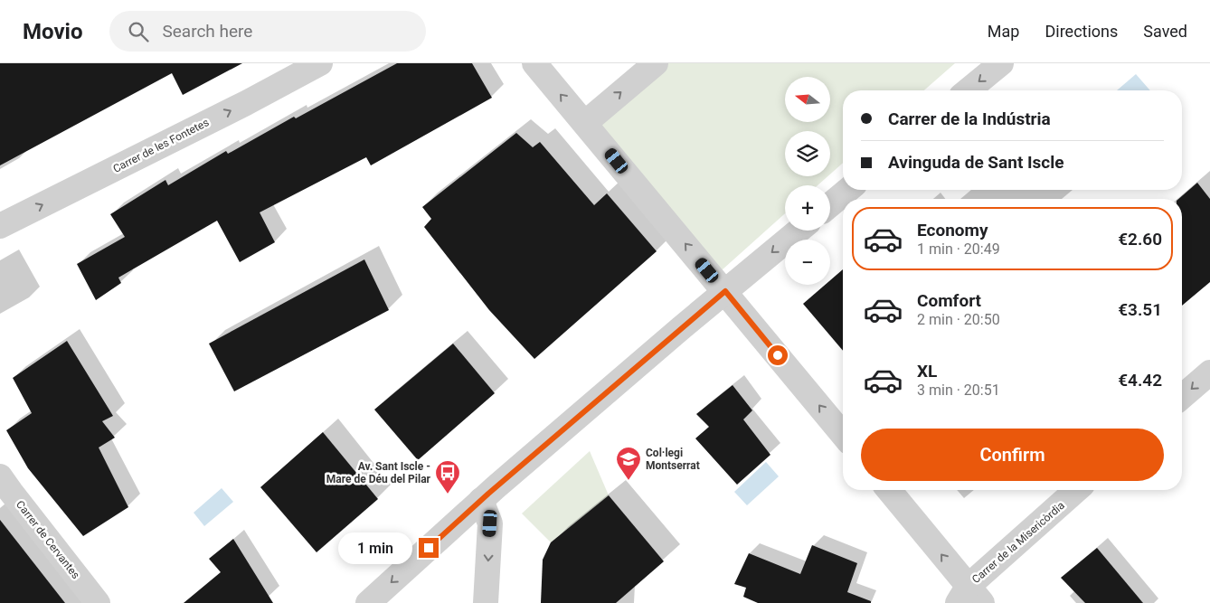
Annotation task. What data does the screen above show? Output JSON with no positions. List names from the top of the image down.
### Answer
{
  "streets": {
    "street": ["Carrer de les Fontetes", "Carrer de Cervantes", "Carrer de la Misericòrdia"]
  },
  "one_way": ["Carrer de les Fontetes"],
  "places": {
    "school or university": ["Col·legi Montserrat"],
    "bus stop": ["Av. Sant Iscle - Mare de Déu del Pilar"]
  },
  "north": "left",
  "page": {
    "header": "Movio",
    "search": "Search here",
    "nav": ["Map", "Directions", "Saved"],
    "map_buttons": ["+", "−"],
    "banner": ["Carrer de la Indústria", "Avinguda de Sant Iscle"],
    "list": [
      {
        "name": "Economy",
        "note": "1 min · 20:49",
        "value": "€2.60"
      },
      {
        "name": "Comfort",
        "note": "2 min · 20:50",
        "value": "€3.51"
      },
      {
        "name": "XL",
        "note": "3 min · 20:51",
        "value": "€4.42"
      }
    ],
    "buttons": "Confirm",
    "bubble": "1 min"
  }
}
